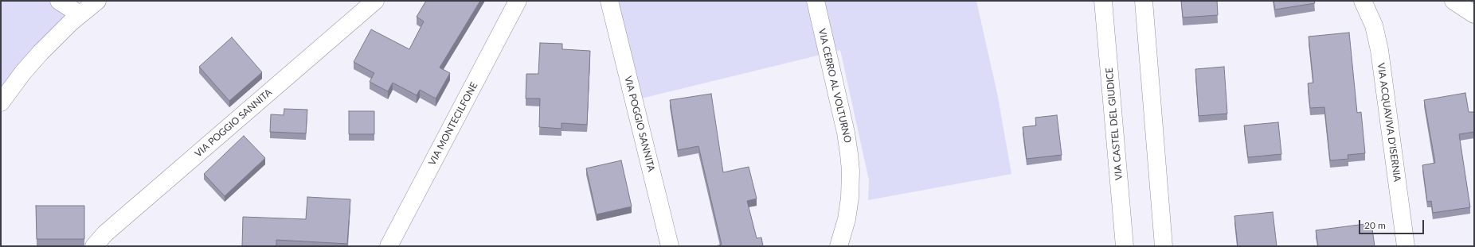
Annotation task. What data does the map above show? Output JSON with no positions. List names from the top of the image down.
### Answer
{
  "streets": {
    "street": [
      "VIA CERRO AL VOLTURNO",
      "VIA ACQUAVIVA D'ISERNIA",
      "VIA POGGIO SANNITA",
      "VIA MONTECILFONE",
      "VIA CASTEL DEL GIUDICE"
    ]
  },
  "scale_bar": "20 m"
}
